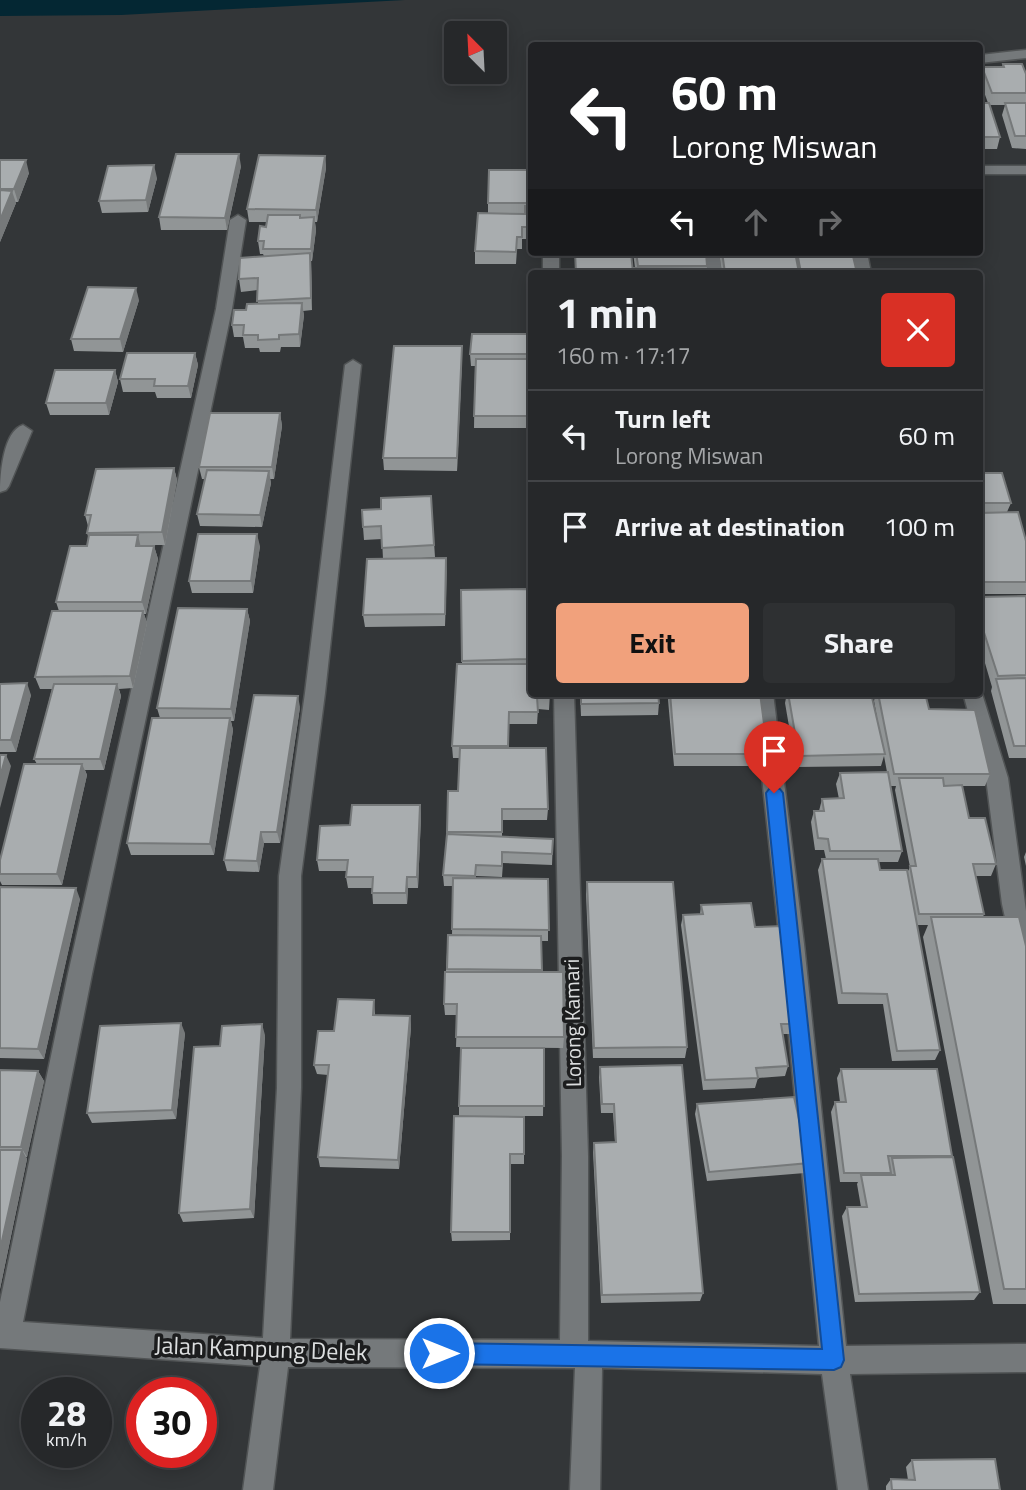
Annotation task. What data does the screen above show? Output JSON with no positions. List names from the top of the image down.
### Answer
{
  "streets": {
    "street": ["Lorong Kamari", "Jalan Kampung Delek"]
  },
  "crossings": [
    ["Lorong Kamari", "Jalan Kampung Delek"]
  ],
  "north": "top left",
  "page": {
    "turn": ["60 m", "Lorong Miswan"],
    "heading": ["1 min", "160 m · 17:17"],
    "list": [
      {
        "name": "Turn left",
        "note": "Lorong Miswan",
        "value": "60 m"
      },
      {
        "name": "Arrive at destination",
        "value": "100 m"
      }
    ],
    "buttons": ["Exit", "Share"],
    "speed": "28 km/h",
    "limit": "30"
  }
}
